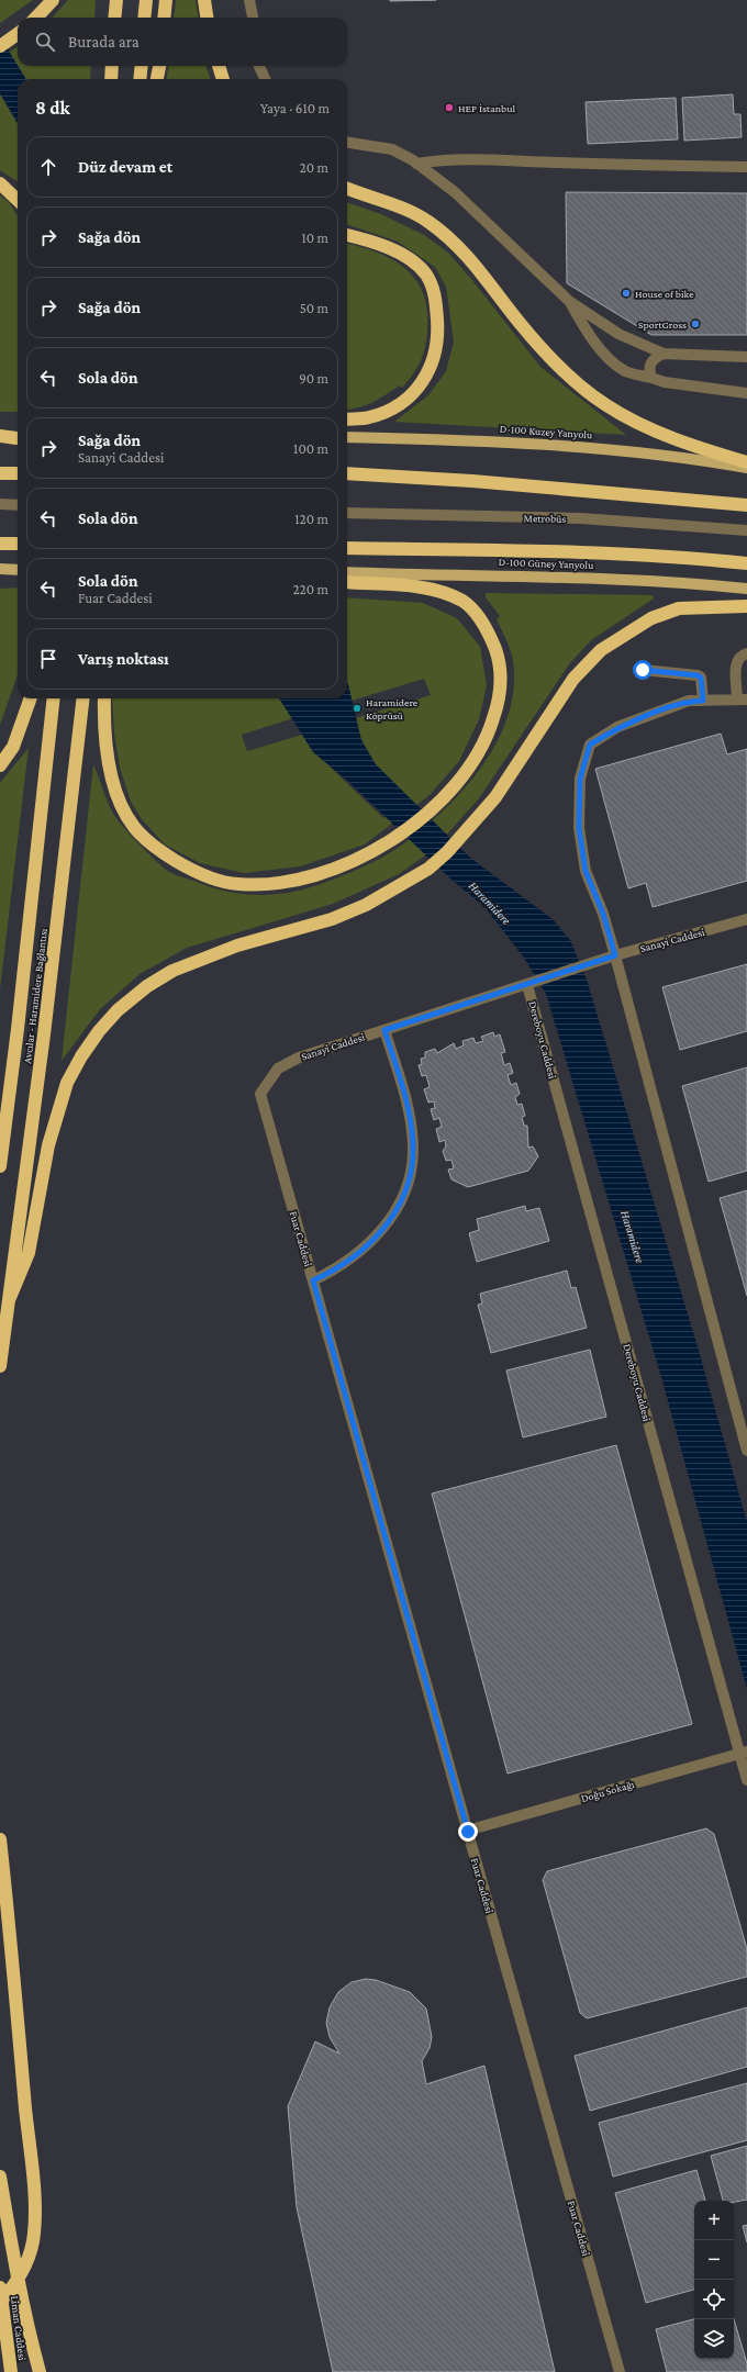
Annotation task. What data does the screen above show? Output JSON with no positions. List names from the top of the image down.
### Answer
{
  "streets": {
    "highway": ["Avcılar - Haramidere Bağlantısı", "Liman Caddesi"],
    "main road": ["D-100 Kuzey Yanyolu", "D-100 Güney Yanyolu"],
    "street": [
      "Metrobüs",
      "Sanayi Caddesi",
      "Dereboyu Caddesi",
      "Fuar Caddesi",
      "Doğu Sokağı"
    ]
  },
  "crossings": [
    ["Sanayi Caddesi", "Dereboyu Caddesi"],
    ["Sanayi Caddesi", "Fuar Caddesi"],
    ["Dereboyu Caddesi", "Doğu Sokağı"],
    ["Fuar Caddesi", "Doğu Sokağı"]
  ],
  "water": ["Haramidere"],
  "places": [
    "HEP İstanbul",
    "House of bike",
    "SportGross",
    "Haramidere Köprüsü"
  ],
  "page": {
    "search": "Burada ara",
    "heading": ["8 dk", "Yaya · 610 m"],
    "list": [
      ["Düz devam et", "20 m"],
      ["Sağa dön", "10 m"],
      ["Sağa dön", "50 m"],
      ["Sola dön", "90 m"],
      ["Sağa dön", "Sanayi Caddesi", "100 m"],
      ["Sola dön", "120 m"],
      ["Sola dön", "Fuar Caddesi", "220 m"],
      "Varış noktası"
    ],
    "map_buttons": ["+", "−"]
  }
}
